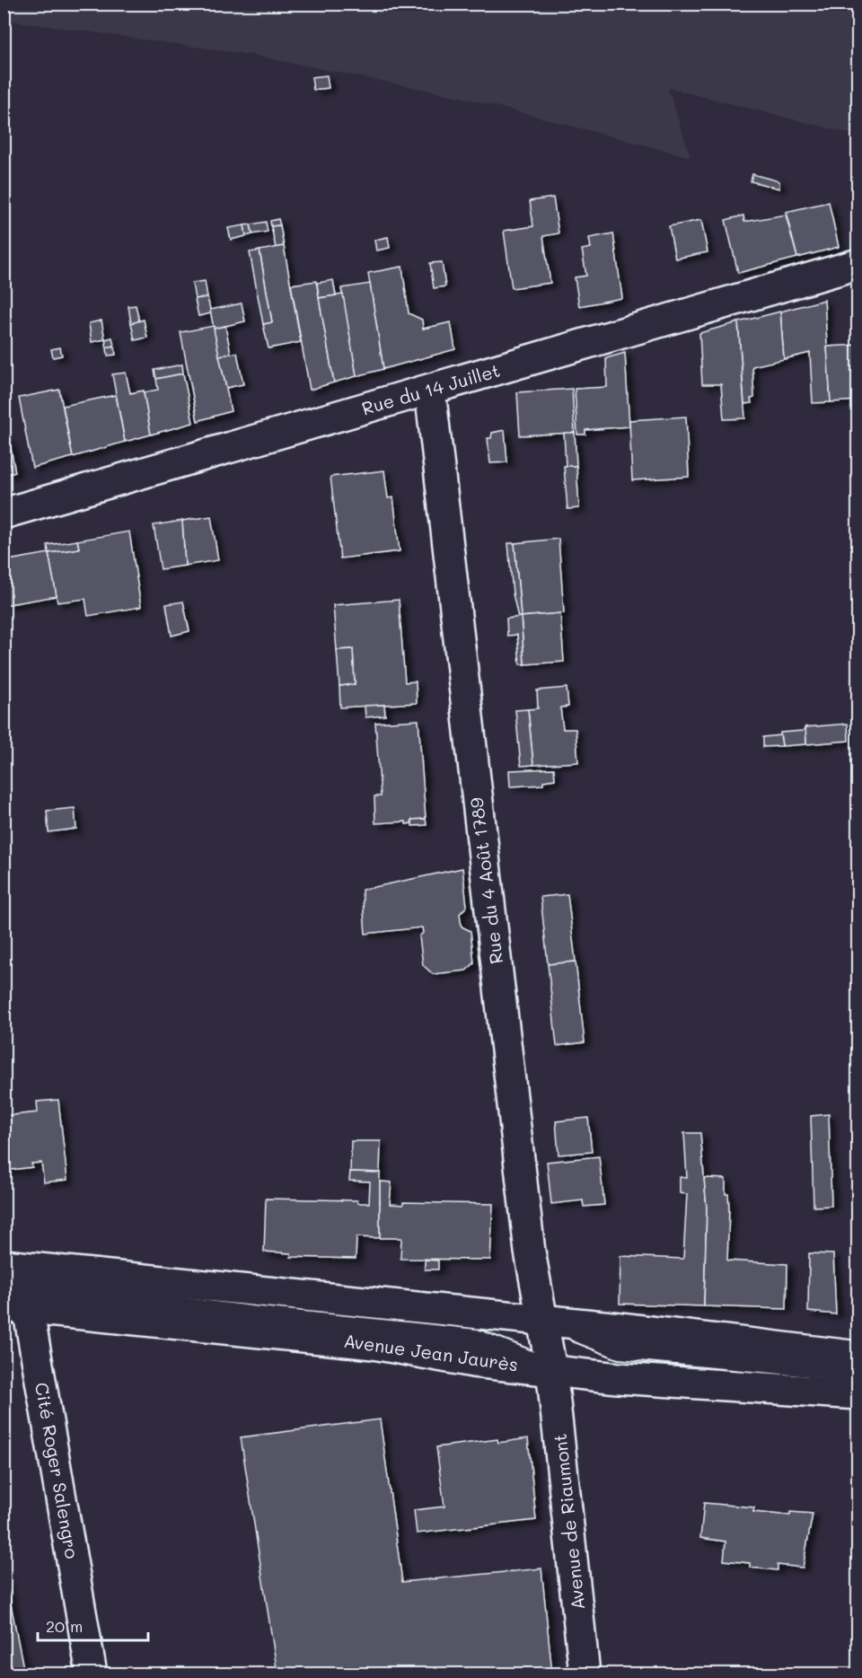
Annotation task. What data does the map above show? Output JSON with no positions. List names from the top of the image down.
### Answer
{
  "streets": {
    "street": [
      "Rue du 14 Juillet",
      "Rue du 4 Août 1789",
      "Avenue Jean Jaurès",
      "Cité Roger Salengro",
      "Avenue de Riaumont"
    ]
  },
  "crossings": [
    ["Rue du 14 Juillet", "Rue du 4 Août 1789"],
    ["Rue du 4 Août 1789", "Avenue Jean Jaurès"],
    ["Rue du 4 Août 1789", "Avenue de Riaumont"],
    ["Avenue Jean Jaurès", "Cité Roger Salengro"],
    ["Avenue Jean Jaurès", "Avenue de Riaumont"]
  ],
  "scale_bar": "20 m"
}
